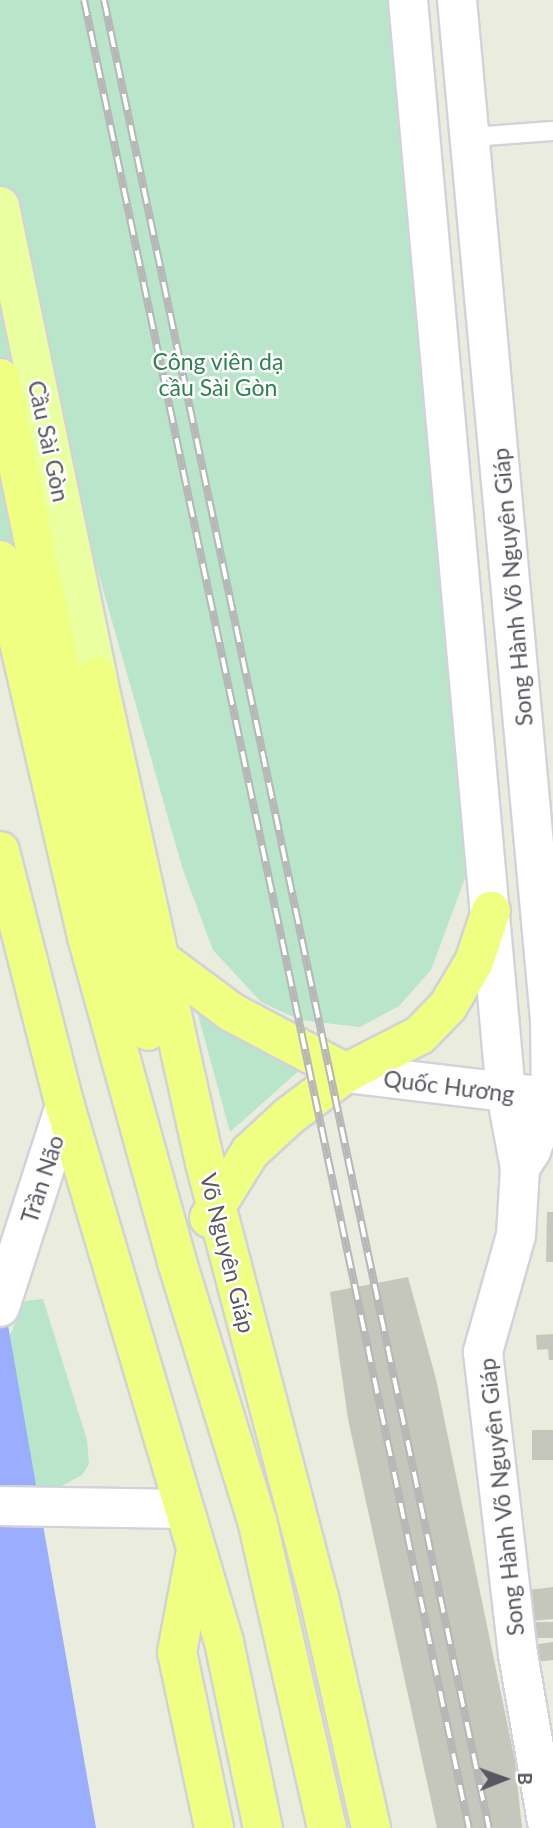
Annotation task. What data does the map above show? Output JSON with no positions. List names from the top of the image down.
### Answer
{
  "streets": {
    "highway": ["Cầu Sài Gòn", "Võ Nguyên Giáp"],
    "main road": ["Song Hành Võ Nguyên Giáp", "Quốc Hương", "Trần Não"]
  },
  "crossings": [
    ["Cầu Sài Gòn", "Võ Nguyên Giáp"],
    ["Song Hành Võ Nguyên Giáp", "Quốc Hương"]
  ],
  "parks": ["Công viên dạ cầu Sài Gòn"],
  "north": "right"
}
